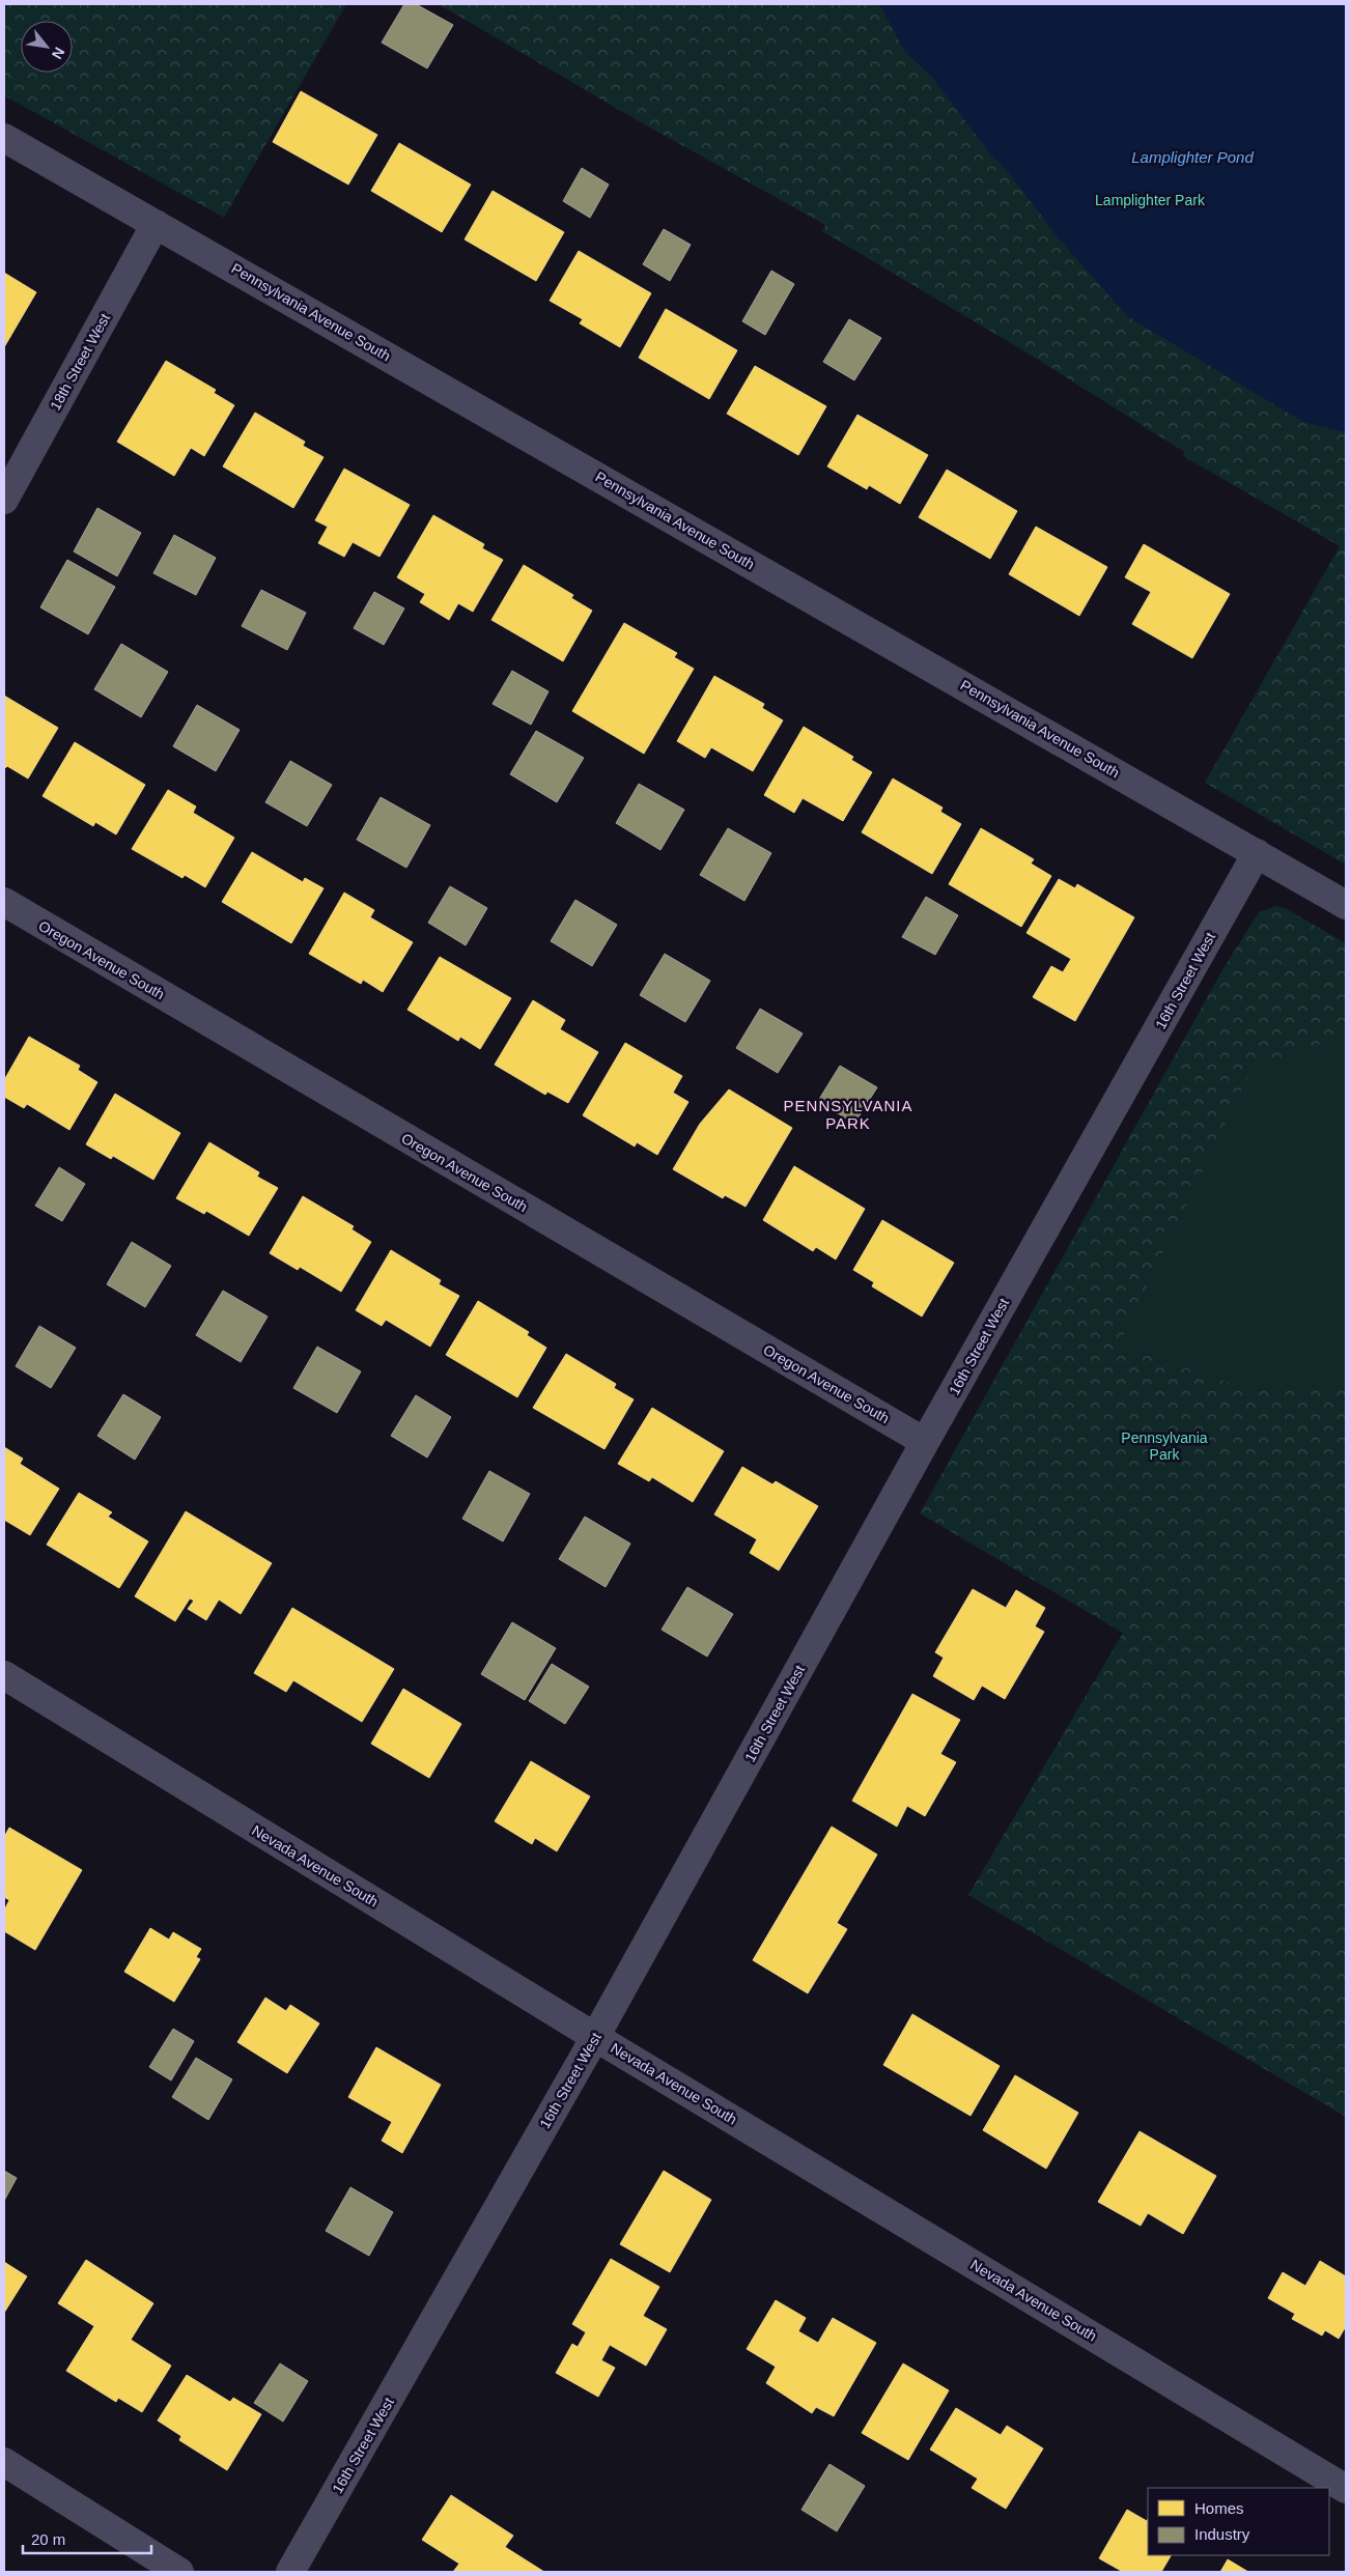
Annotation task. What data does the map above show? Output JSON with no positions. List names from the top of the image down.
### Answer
{
  "streets": {
    "street": [
      "Pennsylvania Avenue South",
      "18th Street West",
      "Oregon Avenue South",
      "16th Street West",
      "Nevada Avenue South"
    ]
  },
  "crossings": [
    ["Pennsylvania Avenue South", "18th Street West"],
    ["Pennsylvania Avenue South", "16th Street West"],
    ["Oregon Avenue South", "16th Street West"],
    ["16th Street West", "Nevada Avenue South"]
  ],
  "districts": ["PENNSYLVANIA PARK"],
  "water": ["Lamplighter Pond"],
  "parks": ["Lamplighter Park", "Pennsylvania Park"],
  "legend": ["Homes", "Industry"],
  "scale_bar": "20 m",
  "north": "bottom right"
}
